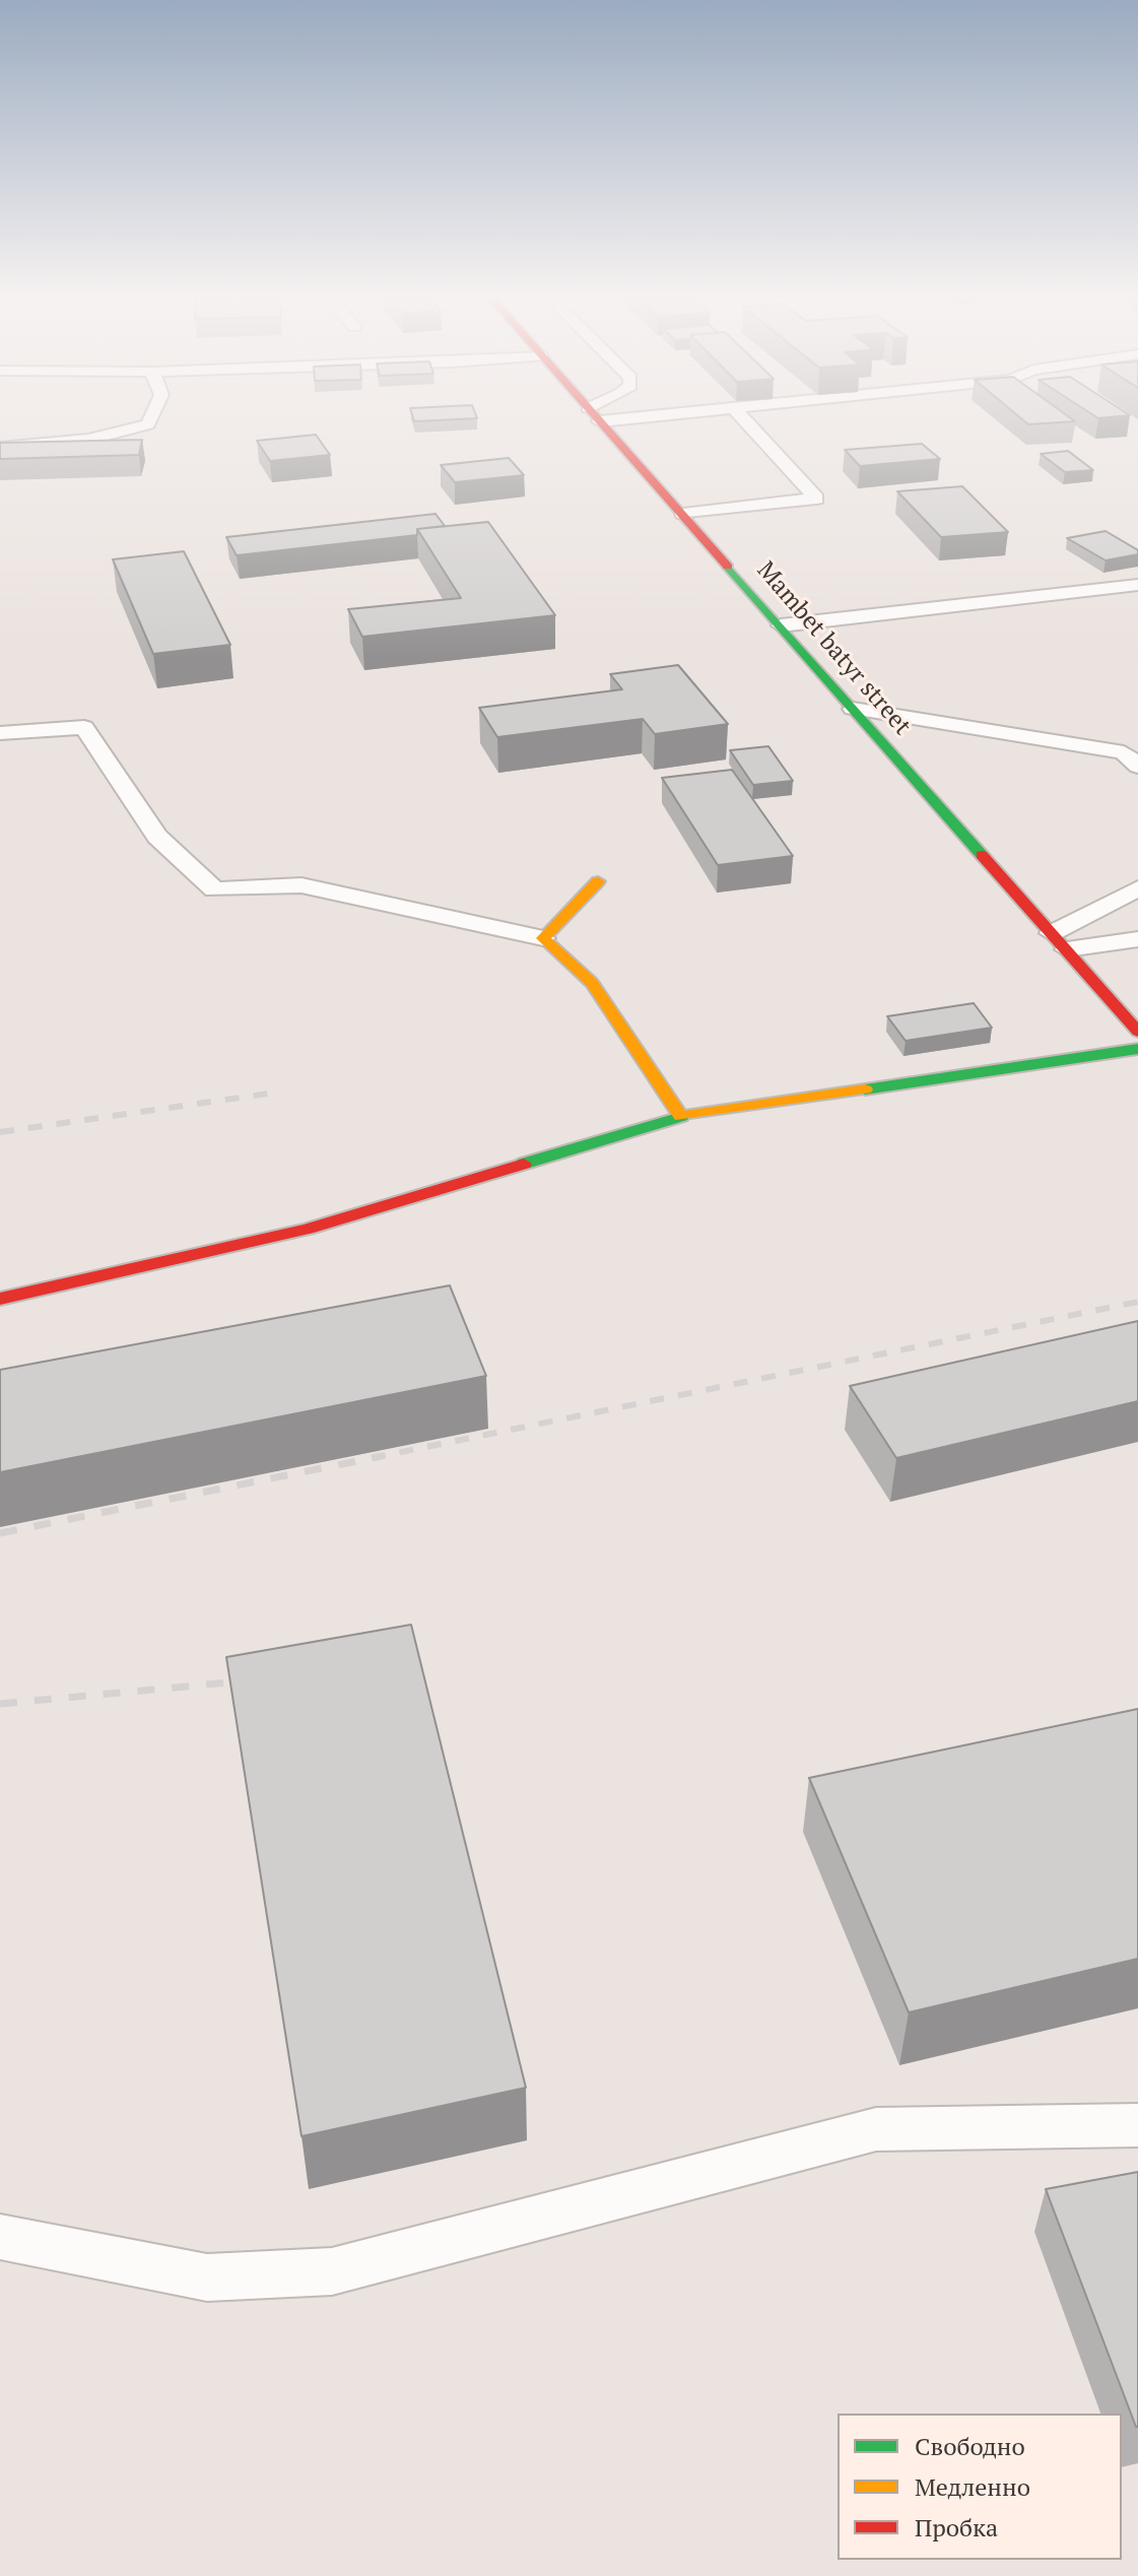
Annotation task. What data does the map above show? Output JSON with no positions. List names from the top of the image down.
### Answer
{
  "streets": {
    "main road": ["Mambet batyr street"]
  },
  "legend": ["Свободно", "Медленно", "Пробка"]
}
